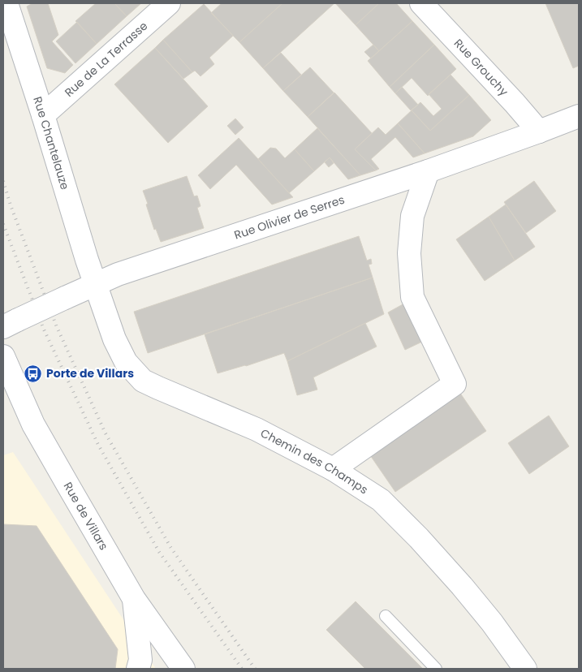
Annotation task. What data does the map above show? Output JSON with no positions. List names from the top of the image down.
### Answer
{
  "streets": {
    "street": [
      "Rue de La Terrasse",
      "Rue Grouchy",
      "Rue Chantelauze",
      "Rue Olivier de Serres",
      "Chemin des Champs",
      "Rue de Villars"
    ]
  },
  "crossings": [
    ["Rue de La Terrasse", "Rue Chantelauze"],
    ["Rue Grouchy", "Rue Olivier de Serres"],
    ["Rue Chantelauze", "Rue Olivier de Serres"],
    ["Rue Chantelauze", "Chemin des Champs"],
    ["Rue Olivier de Serres", "Chemin des Champs"]
  ],
  "places": {
    "bus stop": ["Porte de Villars"]
  }
}
